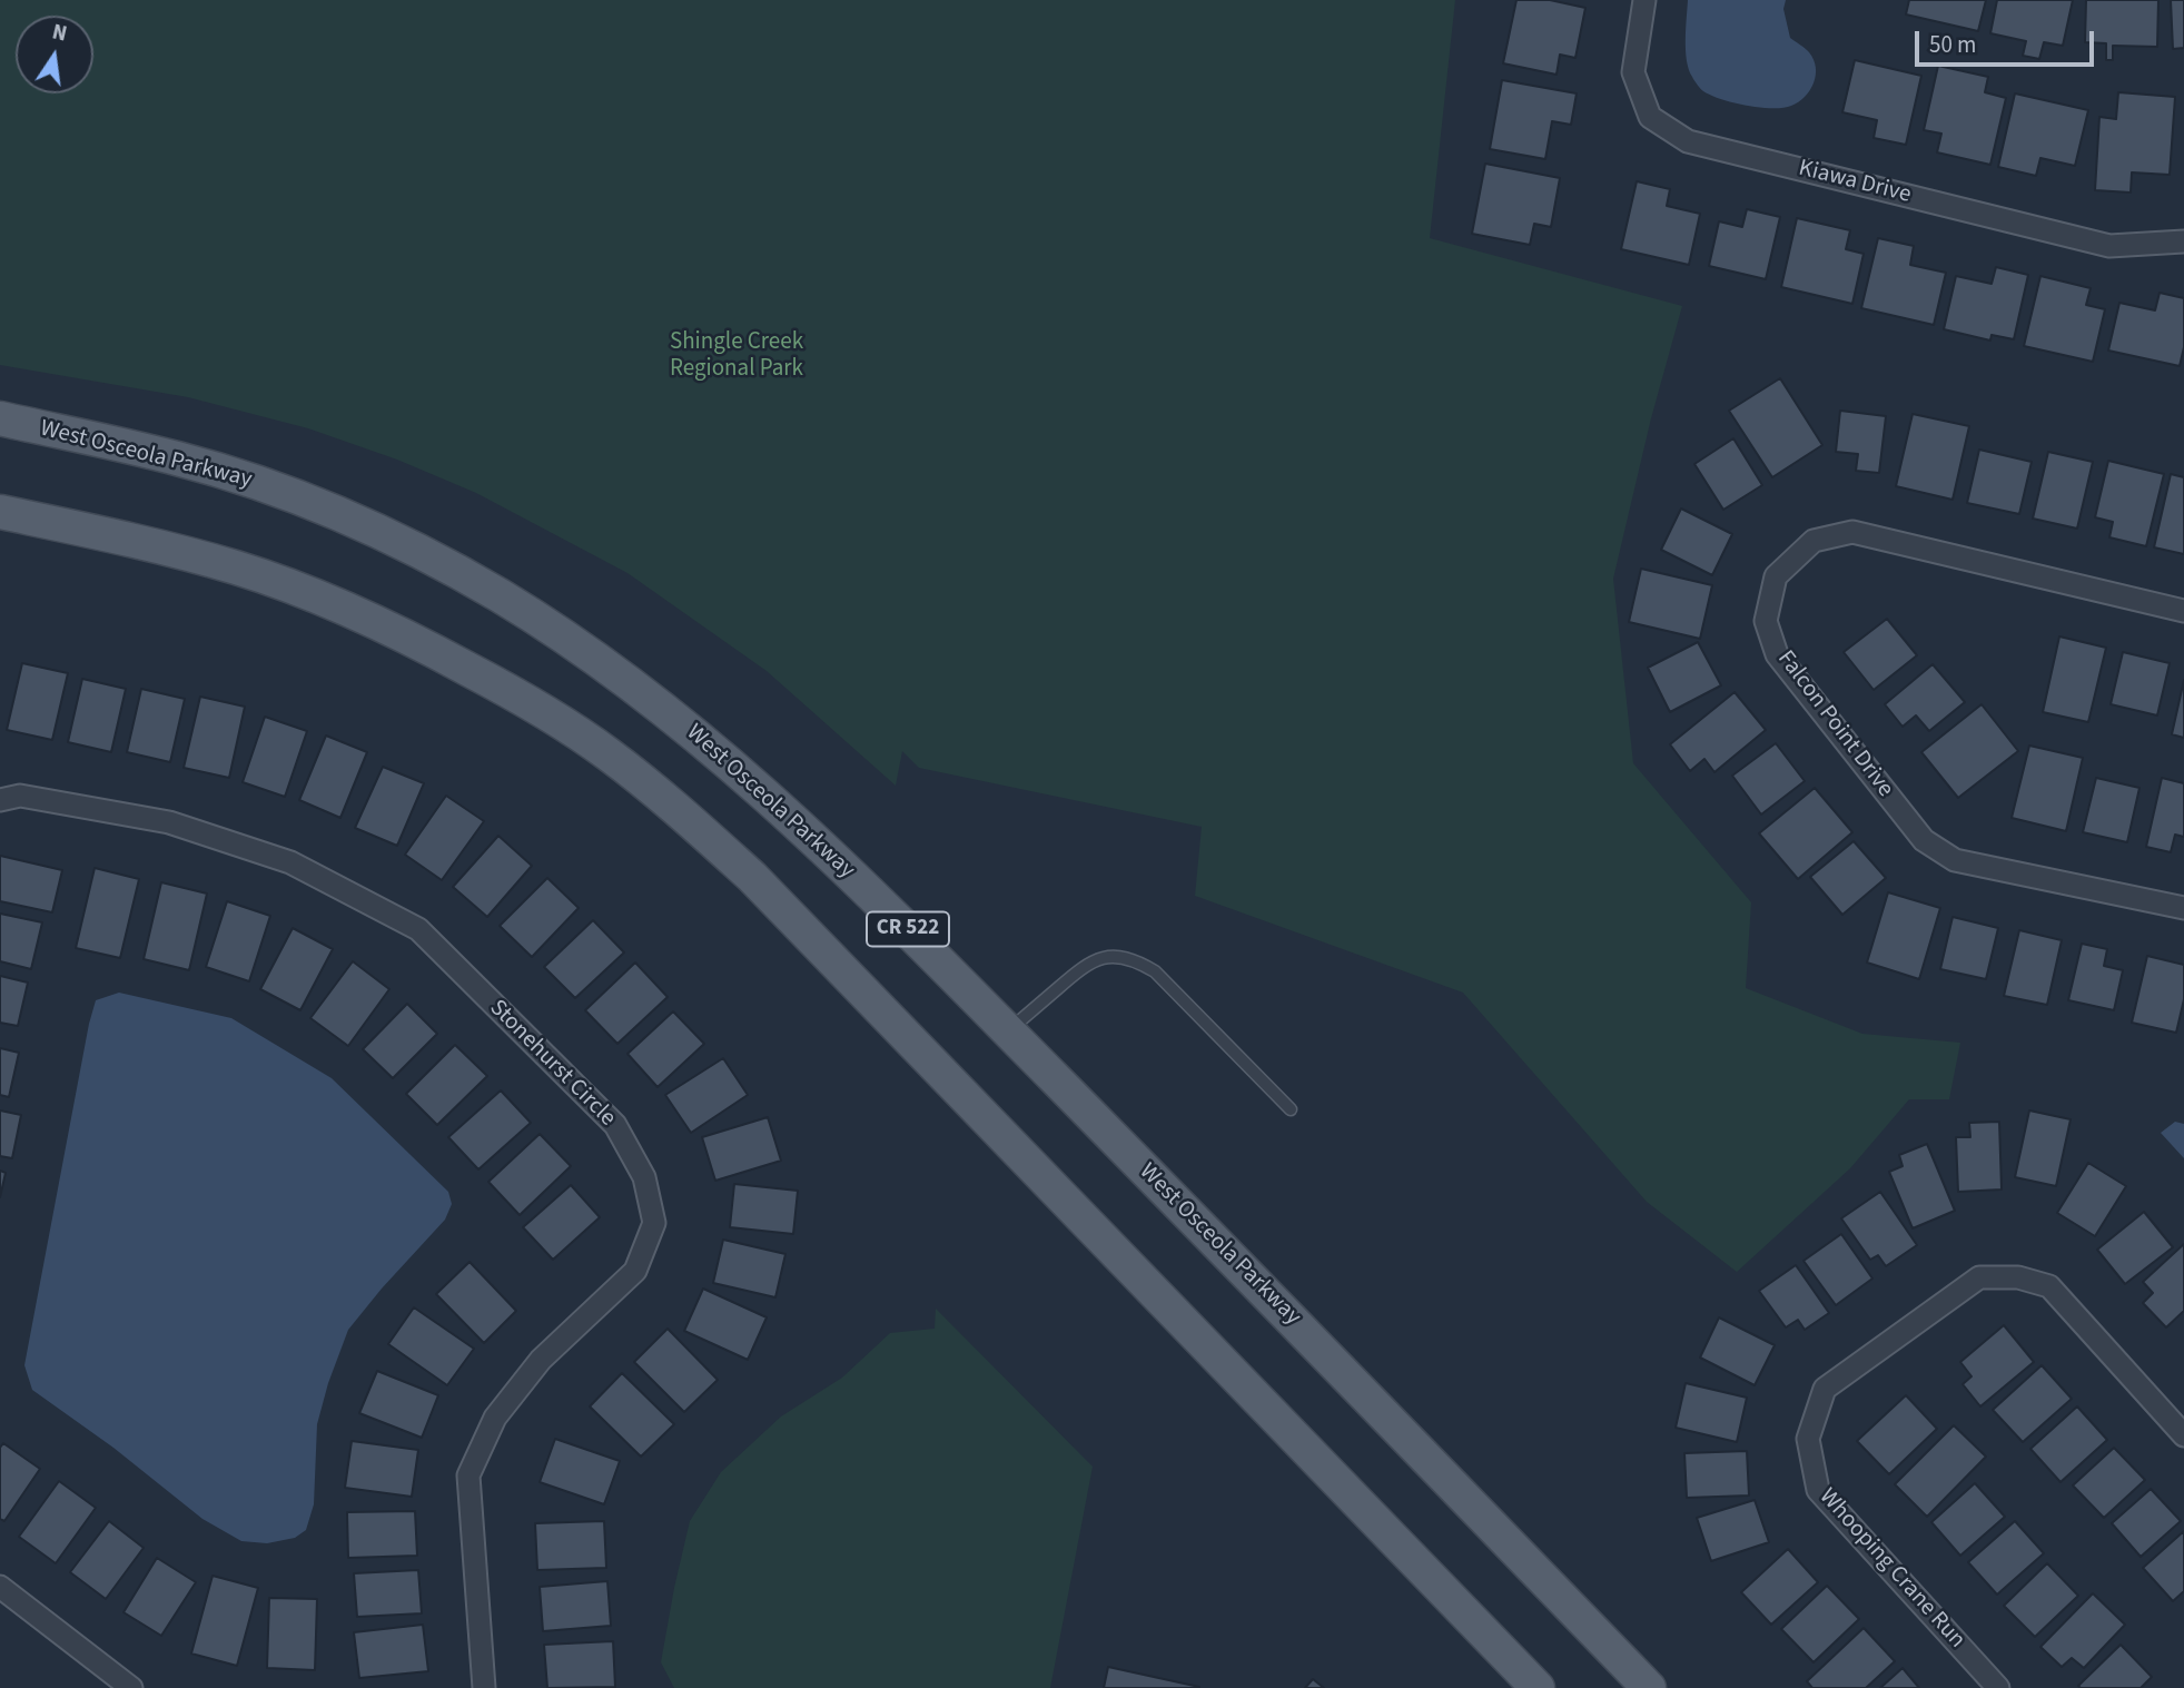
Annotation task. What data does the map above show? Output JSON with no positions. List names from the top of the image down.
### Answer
{
  "streets": {
    "main road": ["West Osceola Parkway", "CR 522"],
    "street": [
      "Kiawa Drive",
      "Falcon Point Drive",
      "Stonehurst Circle",
      "Whooping Crane Run"
    ]
  },
  "parks": ["Shingle Creek Regional Park"],
  "scale_bar": "50 m",
  "north": "top"
}
